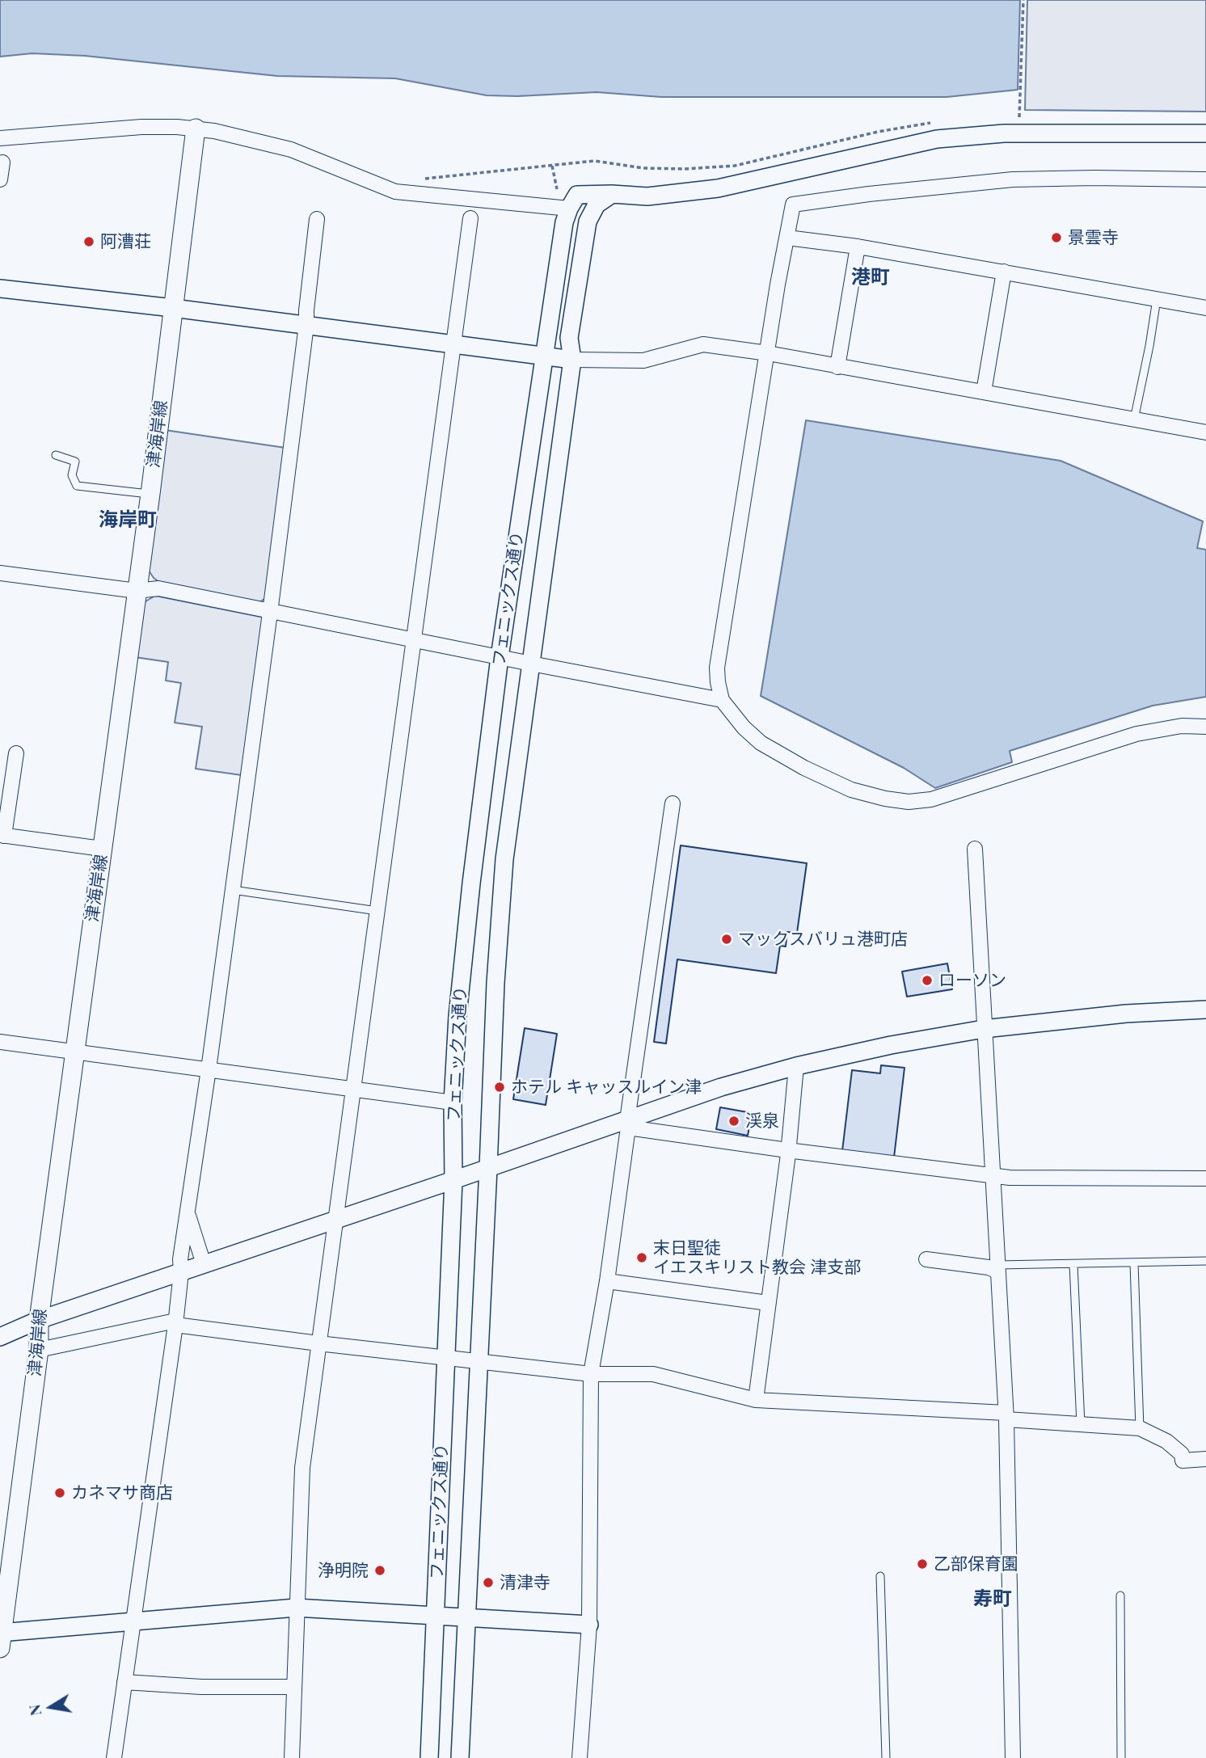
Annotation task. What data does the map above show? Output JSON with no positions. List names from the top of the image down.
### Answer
{
  "streets": {
    "main road": ["津海岸線"],
    "street": ["フェニックス通り"]
  },
  "districts": ["港町", "海岸町", "寿町"],
  "places": [
    "景雲寺",
    "阿漕荘",
    "マックスバリュ港町店",
    "ローソン",
    "ホテル キャッスルイン津",
    "渓泉",
    "末日聖徒 イエスキリスト教会 津支部",
    "カネマサ商店",
    "乙部保育園",
    "浄明院",
    "清津寺"
  ],
  "north": "left"
}
